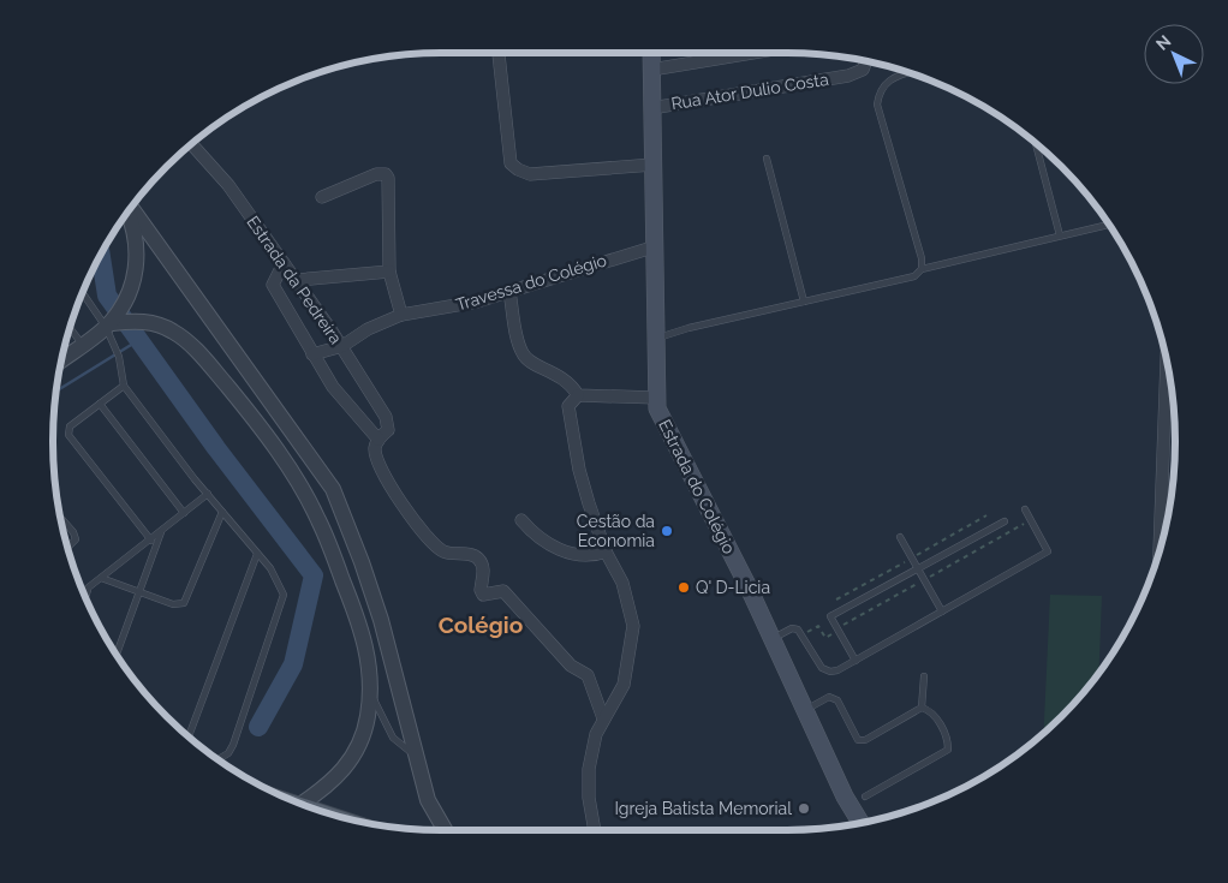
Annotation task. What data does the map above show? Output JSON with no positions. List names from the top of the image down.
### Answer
{
  "streets": {
    "main road": ["Estrada do Colégio"],
    "street": ["Rua Ator Dulio Costa", "Estrada da Pedreira", "Travessa do Colégio"]
  },
  "crossings": [
    ["Rua Ator Dulio Costa", "Estrada do Colégio"],
    ["Estrada da Pedreira", "Travessa do Colégio"],
    ["Travessa do Colégio", "Estrada do Colégio"]
  ],
  "districts": ["Colégio"],
  "places": ["Cestão da Economia", "Q' D-Licia", "Igreja Batista Memorial"],
  "north": "top left"
}
